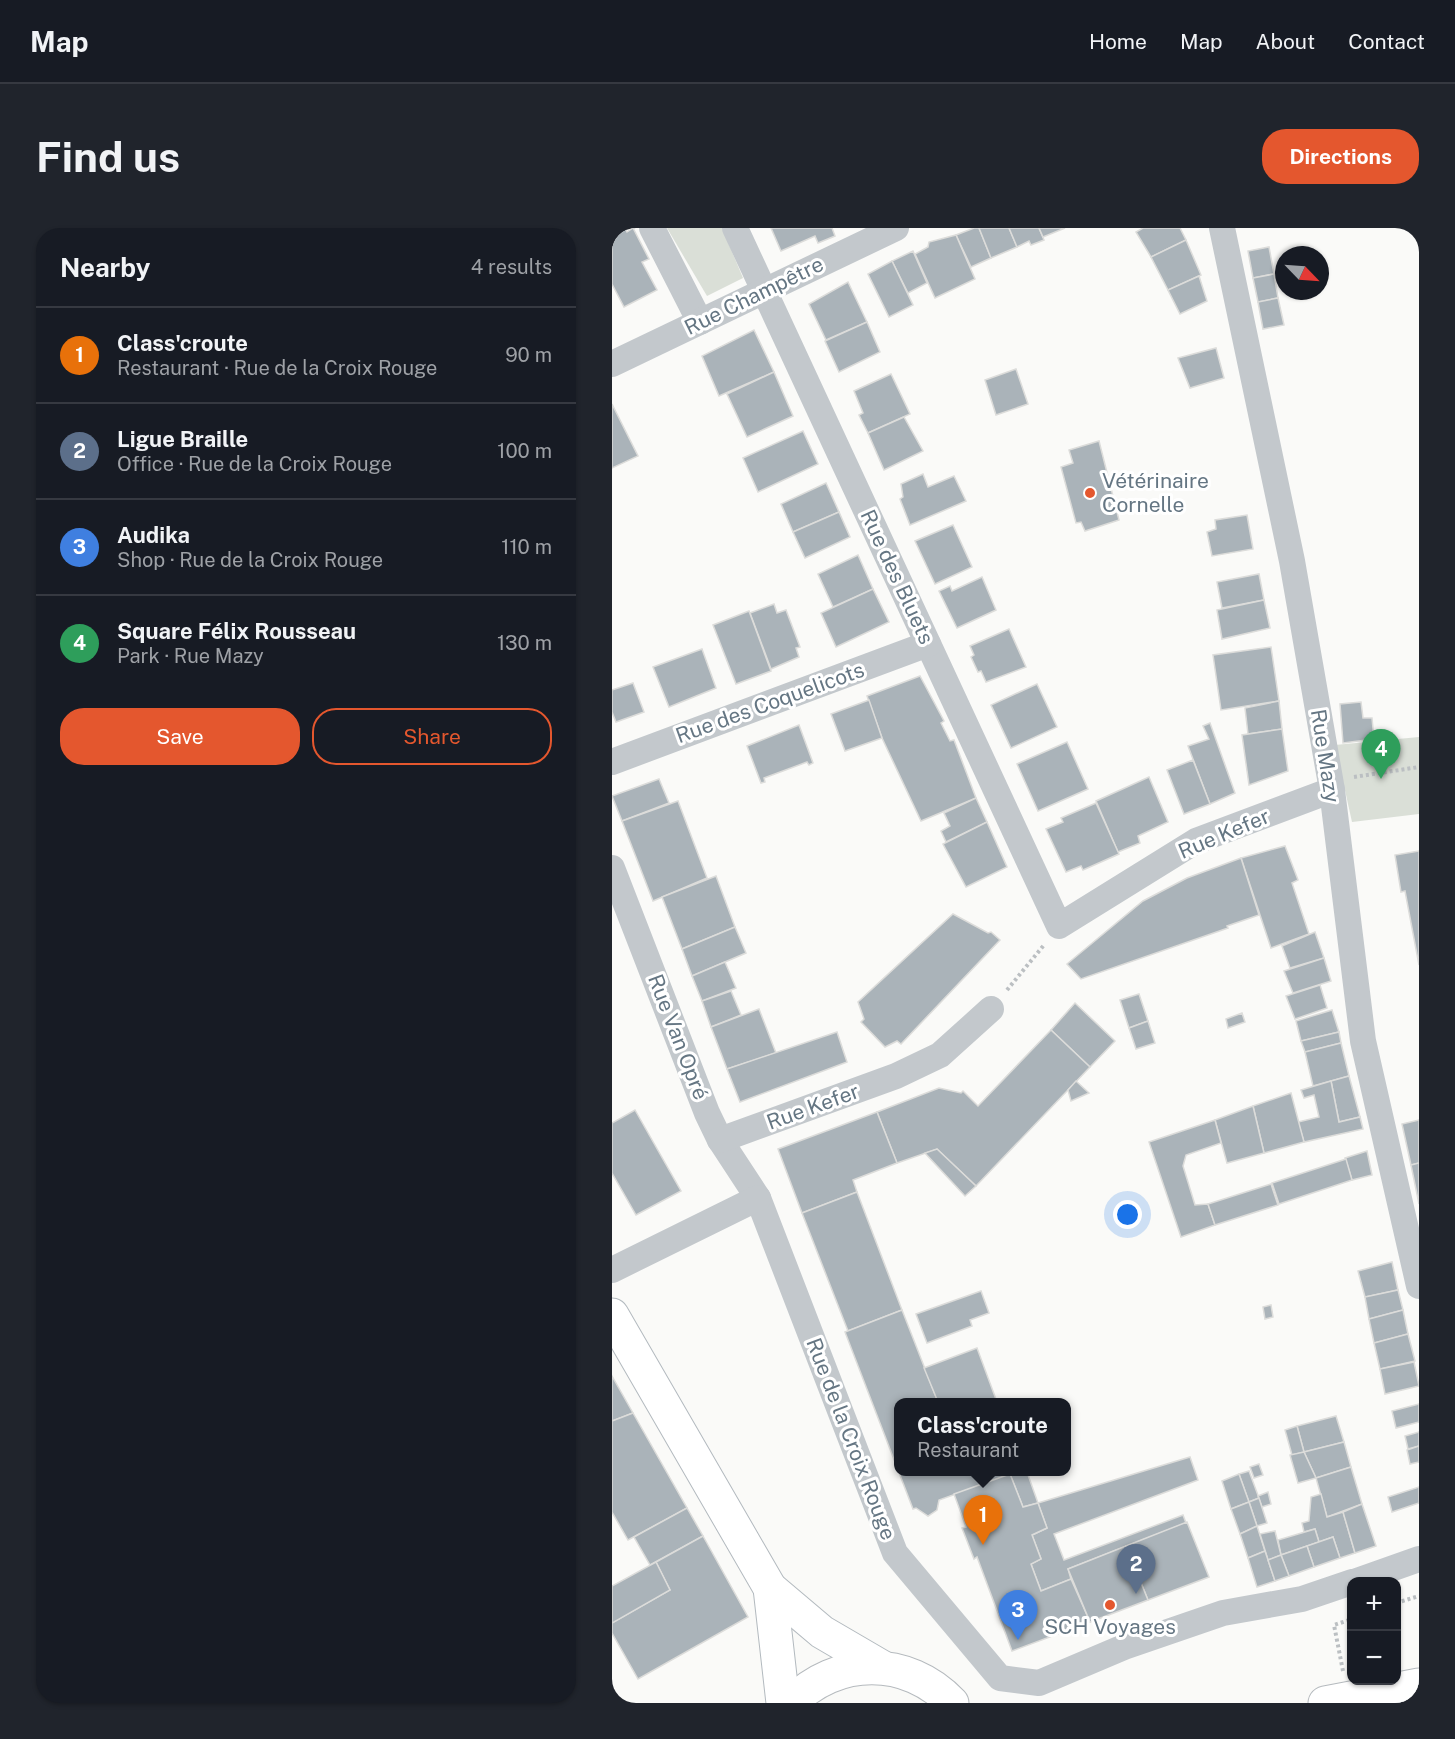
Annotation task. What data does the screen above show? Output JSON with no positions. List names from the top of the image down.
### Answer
{
  "streets": {
    "street": [
      "Rue Champêtre",
      "Rue des Bluets",
      "Rue des Coquelicots",
      "Rue Mazy",
      "Rue Kefer",
      "Rue Van Opré",
      "Rue de la Croix Rouge"
    ]
  },
  "crossings": [
    ["Rue Champêtre", "Rue des Bluets"],
    ["Rue des Bluets", "Rue des Coquelicots"],
    ["Rue des Bluets", "Rue Kefer"],
    ["Rue Mazy", "Rue Kefer"],
    ["Rue Kefer", "Rue Van Opré"],
    ["Rue Van Opré", "Rue de la Croix Rouge"]
  ],
  "places": ["Vétérinaire Cornelle", "SCH Voyages"],
  "north": "bottom right",
  "page": {
    "header": "Map",
    "nav": [
      "Home",
      "Map",
      "About",
      "Contact"
    ],
    "buttons": [
      "Directions",
      ["Save", "Share"]
    ],
    "title": "Find us",
    "heading": ["Nearby", "4 results"],
    "list": [
      {
        "mark": "1",
        "name": "Class'croute",
        "note": "Restaurant · Rue de la Croix Rouge",
        "value": "90 m"
      },
      {
        "mark": "2",
        "name": "Ligue Braille",
        "note": "Office · Rue de la Croix Rouge",
        "value": "100 m"
      },
      {
        "mark": "3",
        "name": "Audika",
        "note": "Shop · Rue de la Croix Rouge",
        "value": "110 m"
      },
      {
        "mark": "4",
        "name": "Square Félix Rousseau",
        "note": "Park · Rue Mazy",
        "value": "130 m"
      }
    ],
    "pins": [
      "4",
      "1",
      "2",
      "3"
    ],
    "popup": ["Class'croute", "Restaurant"],
    "map_buttons": ["+", "−"]
  }
}
